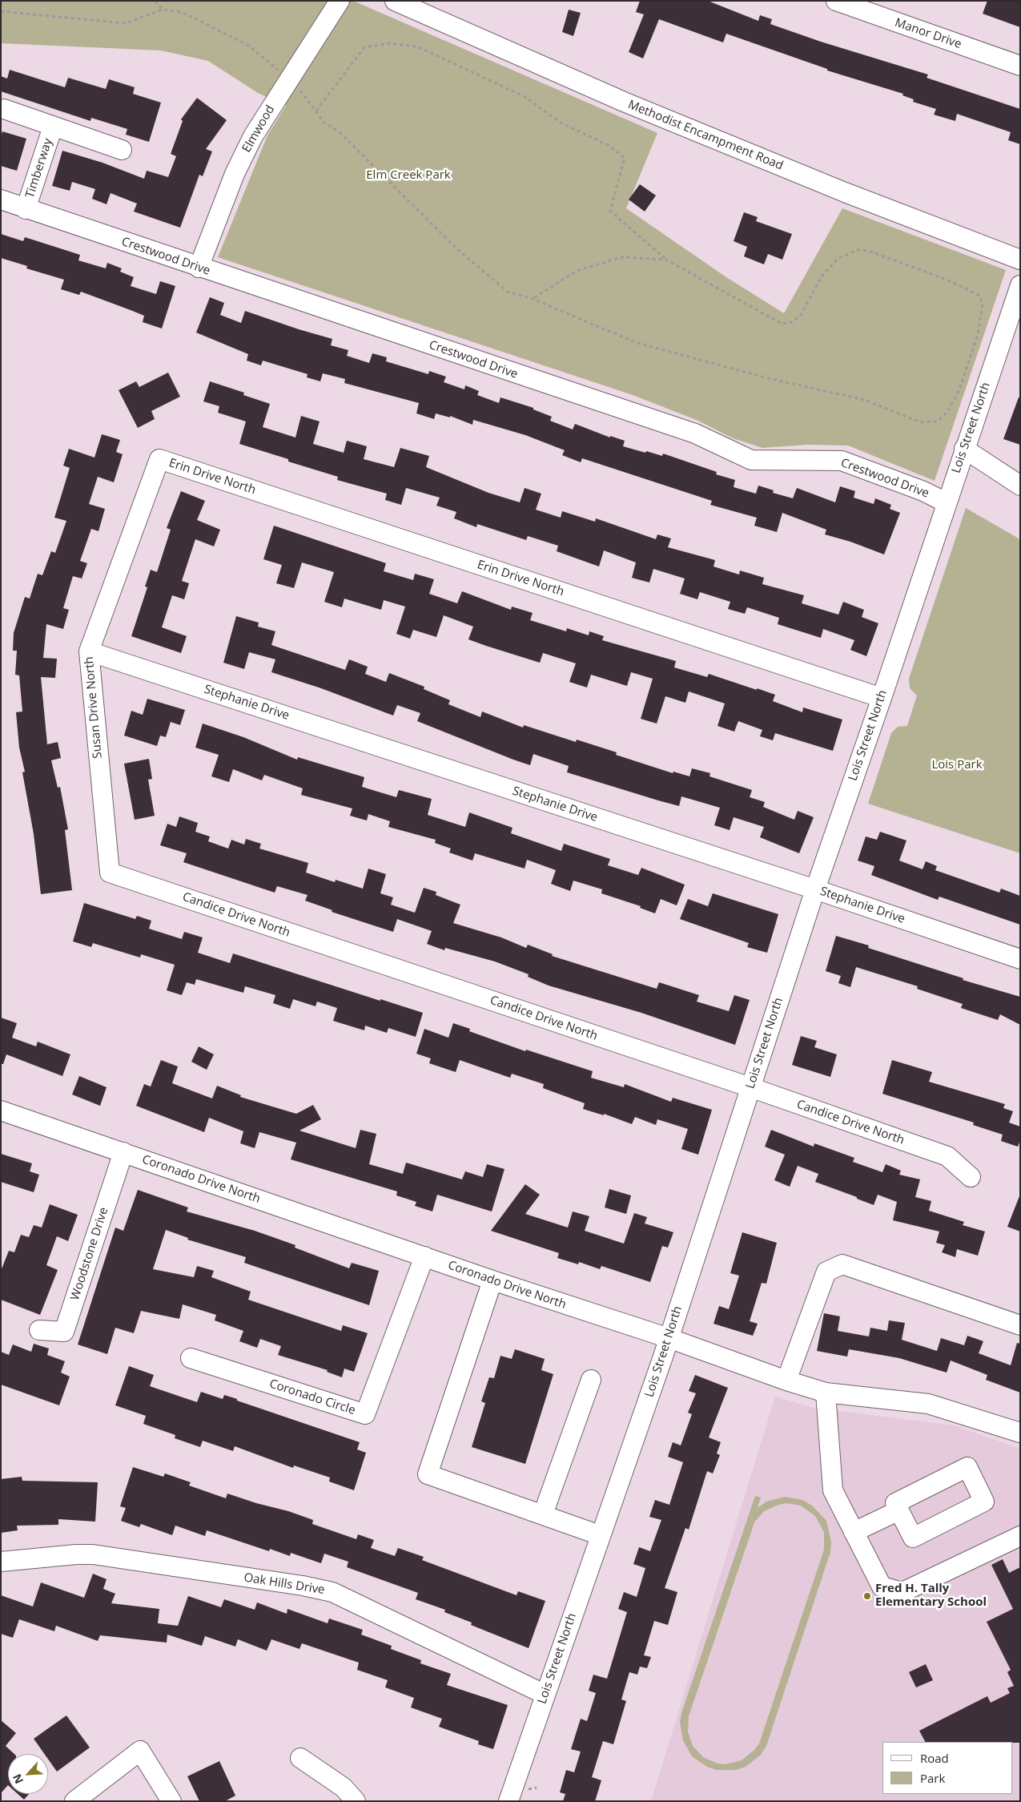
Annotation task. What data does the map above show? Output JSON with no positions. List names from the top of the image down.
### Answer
{
  "streets": {
    "street": [
      "Manor Drive",
      "Elmwood",
      "Methodist Encampment Road",
      "Timberway",
      "Crestwood Drive",
      "Lois Street North",
      "Erin Drive North",
      "Stephanie Drive",
      "Susan Drive North",
      "Candice Drive North",
      "Coronado Drive North",
      "Woodstone Drive",
      "Coronado Circle",
      "Oak Hills Drive"
    ]
  },
  "crossings": [
    ["Elmwood", "Crestwood Drive"],
    ["Timberway", "Crestwood Drive"],
    ["Crestwood Drive", "Lois Street North"],
    ["Lois Street North", "Erin Drive North"],
    ["Lois Street North", "Stephanie Drive"],
    ["Lois Street North", "Candice Drive North"],
    ["Lois Street North", "Coronado Drive North"],
    ["Lois Street North", "Oak Hills Drive"],
    ["Erin Drive North", "Susan Drive North"],
    ["Stephanie Drive", "Susan Drive North"],
    ["Susan Drive North", "Candice Drive North"],
    ["Coronado Drive North", "Woodstone Drive"],
    ["Coronado Drive North", "Coronado Circle"]
  ],
  "parks": ["Elm Creek Park", "Lois Park"],
  "places": ["Fred H. Tally Elementary School"],
  "legend": ["Road", "Park"],
  "north": "bottom left"
}
